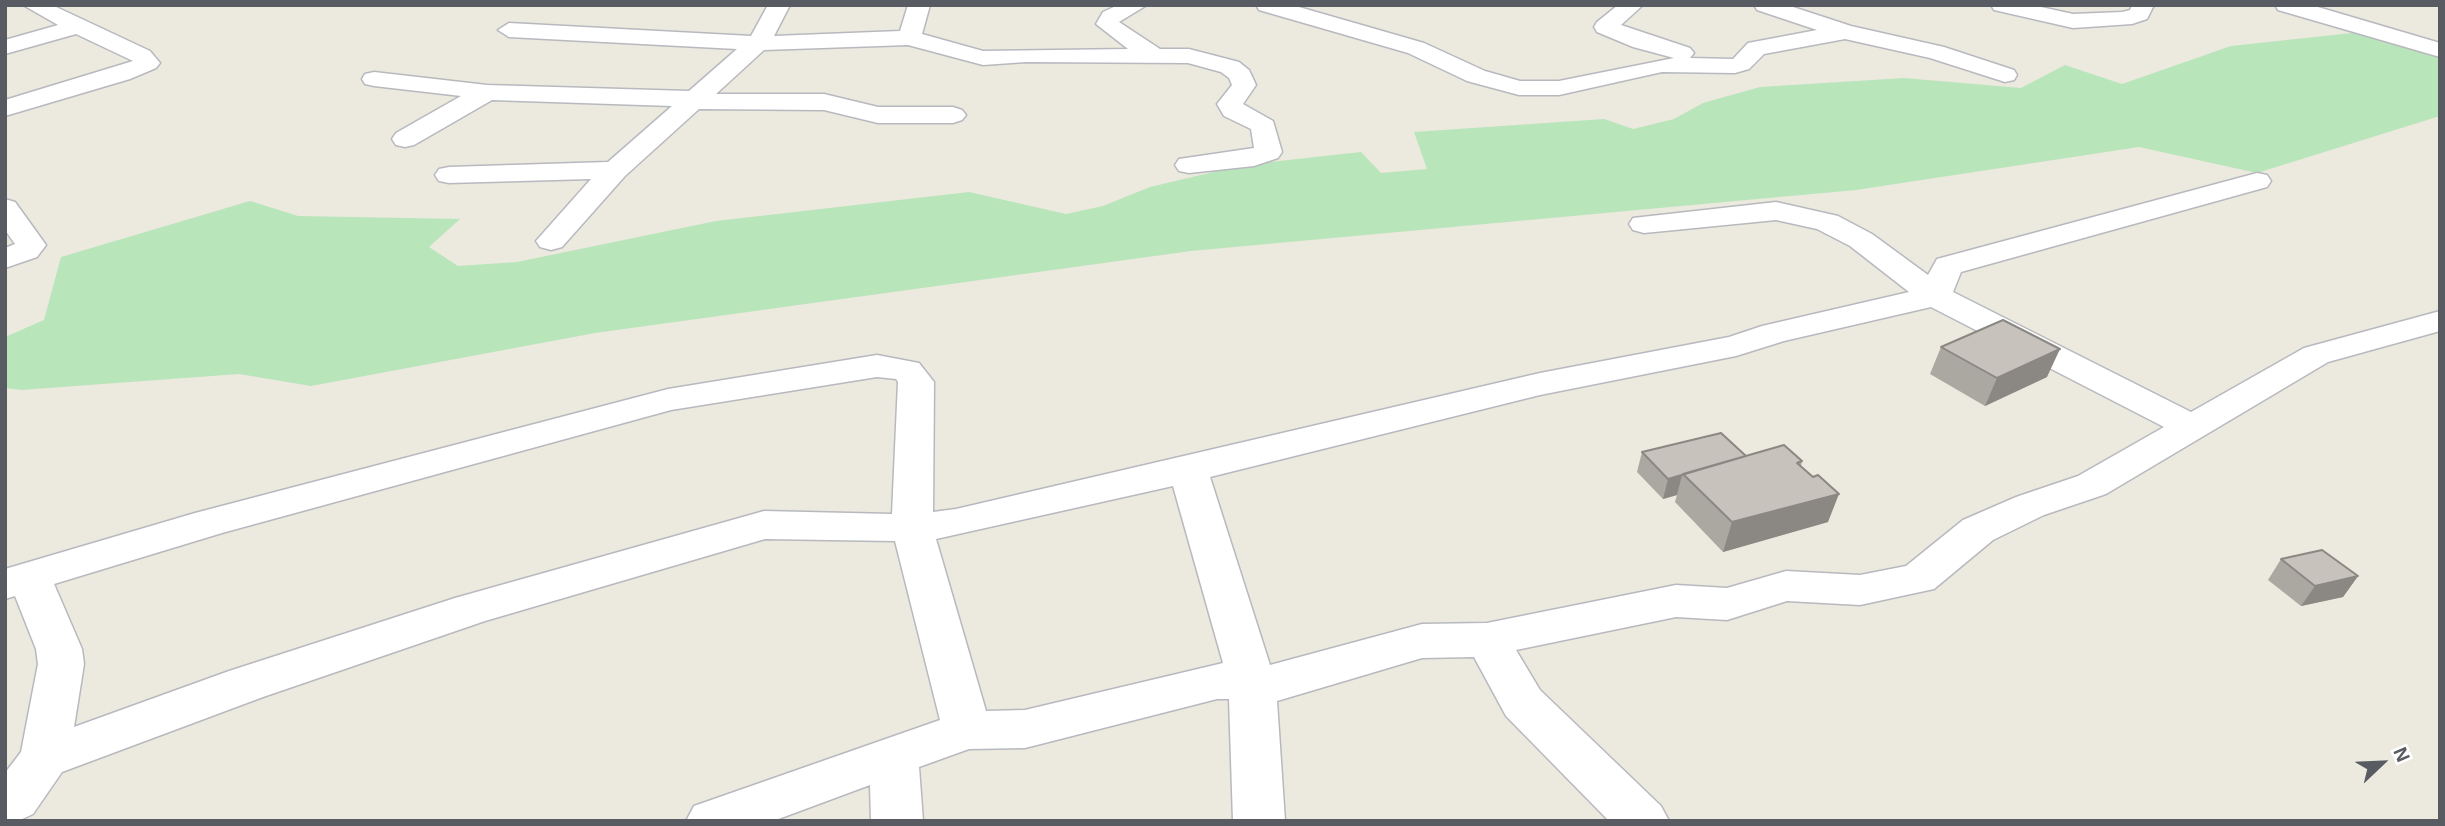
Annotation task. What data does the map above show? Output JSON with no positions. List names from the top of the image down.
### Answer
{
  "north": "top right"
}
